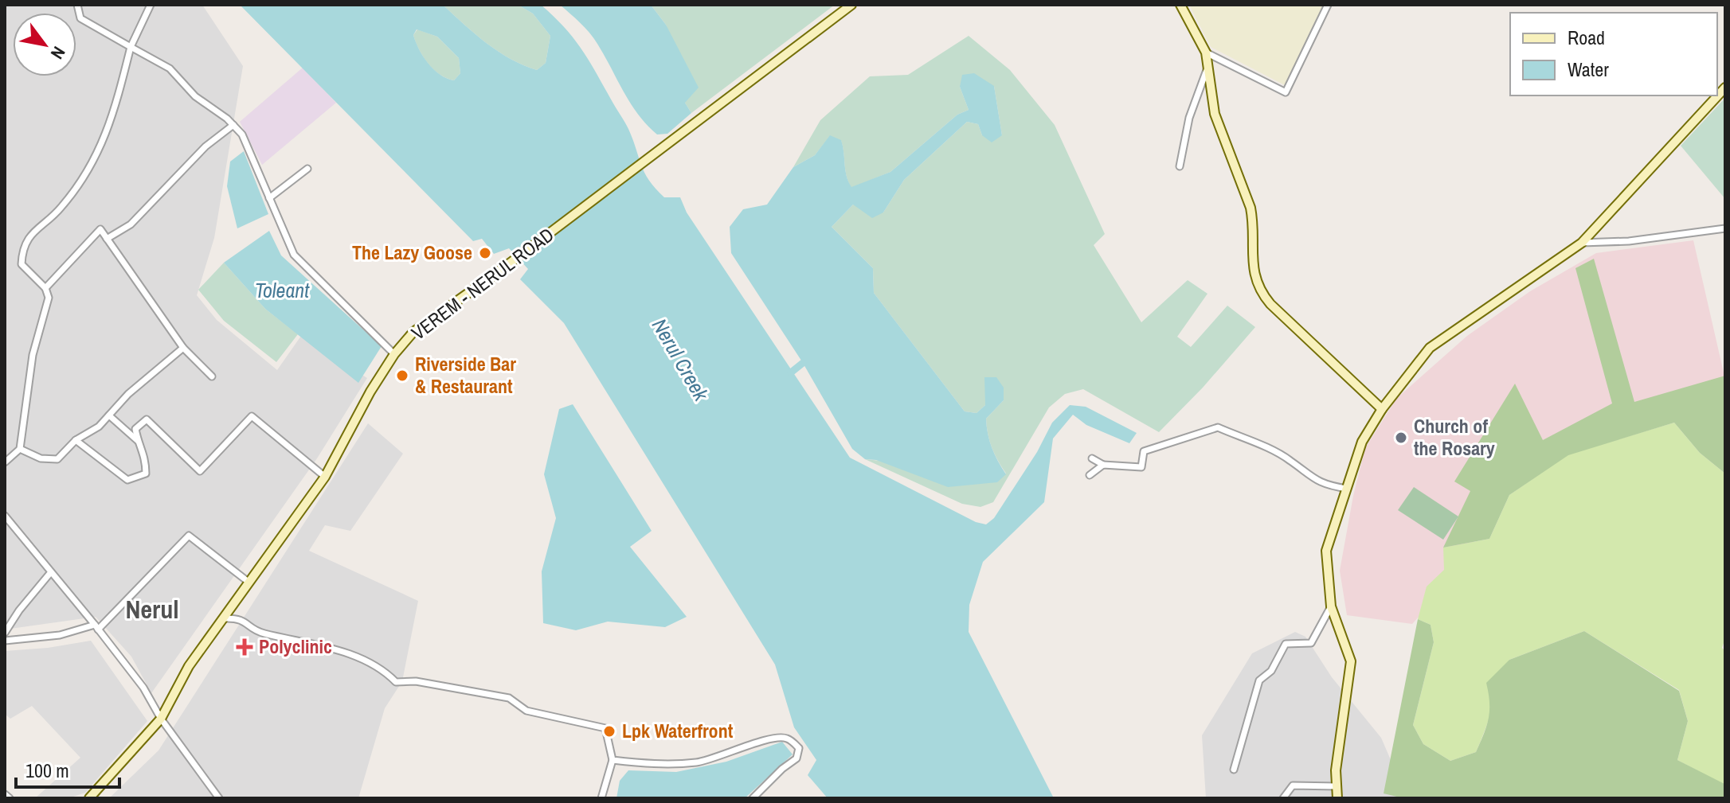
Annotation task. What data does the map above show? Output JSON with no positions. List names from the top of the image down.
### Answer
{
  "streets": {
    "main road": ["VEREM - NERUL ROAD"]
  },
  "districts": ["Nerul"],
  "water": ["Toleant", "Nerul Creek"],
  "places": {
    "other": [
      "The Lazy Goose",
      "Riverside Bar & Restaurant",
      "Church of the Rosary",
      "Lpk Waterfront"
    ],
    "health": ["Polyclinic"]
  },
  "legend": ["Road", "Water"],
  "scale_bar": "100 m",
  "north": "bottom right"
}
